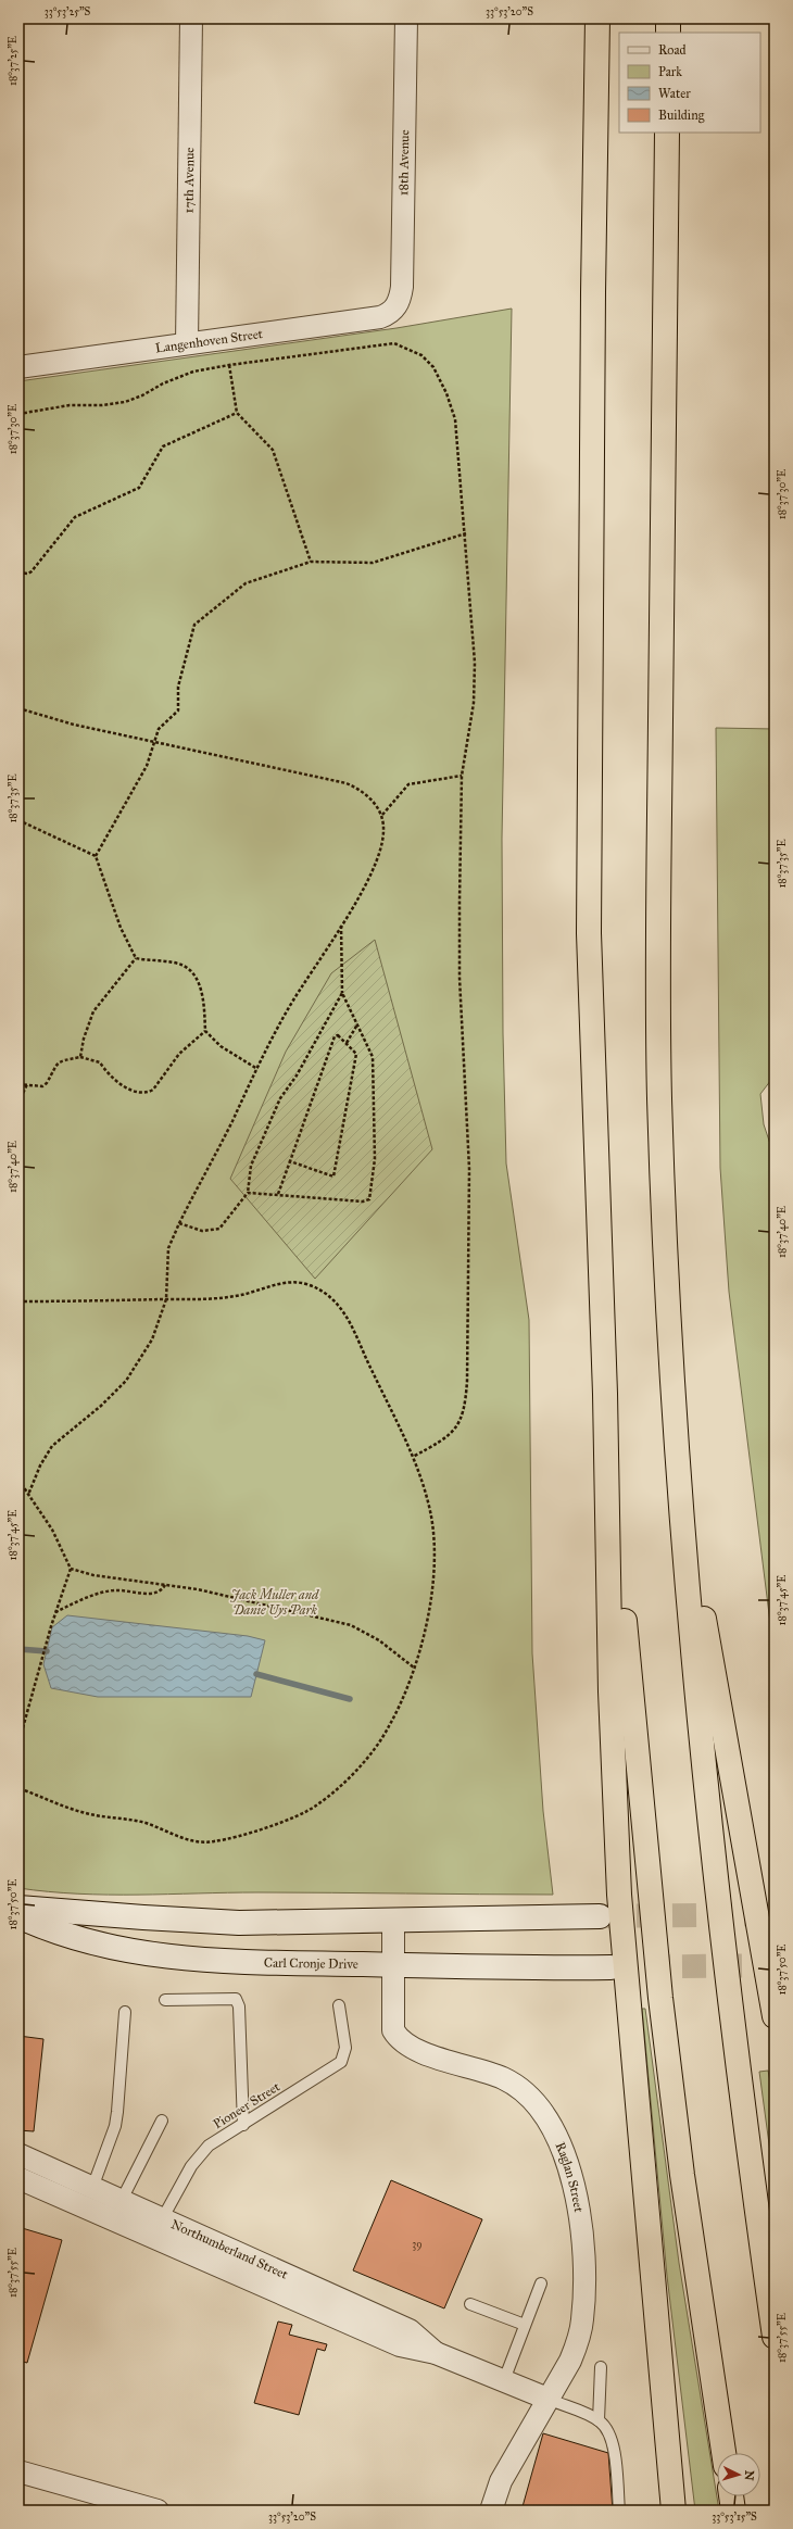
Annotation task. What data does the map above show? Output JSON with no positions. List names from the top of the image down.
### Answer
{
  "streets": {
    "main road": ["Carl Cronje Drive"],
    "street": [
      "18th Avenue",
      "17th Avenue",
      "Langenhoven Street",
      "Raglan Street",
      "Northumberland Street"
    ],
    "lane": ["Pioneer Street"]
  },
  "crossings": [
    ["18th Avenue", "Langenhoven Street"],
    ["17th Avenue", "Langenhoven Street"],
    ["Carl Cronje Drive", "Raglan Street"],
    ["Pioneer Street", "Northumberland Street"],
    ["Raglan Street", "Northumberland Street"]
  ],
  "parks": ["Jack Muller and Danie Uys Park"],
  "house_numbers": ["39"],
  "legend": [
    "Road",
    "Park",
    "Water",
    "Building"
  ],
  "north": "right",
  "coordinates": [
    "33°53'25\"S",
    "33°53'20\"S",
    "18°37'25\"E",
    "18°37'30\"E",
    "18°37'35\"E",
    "18°37'40\"E",
    "18°37'45\"E",
    "18°37'50\"E",
    "18°37'55\"E",
    "33°53'15\"S"
  ]
}
